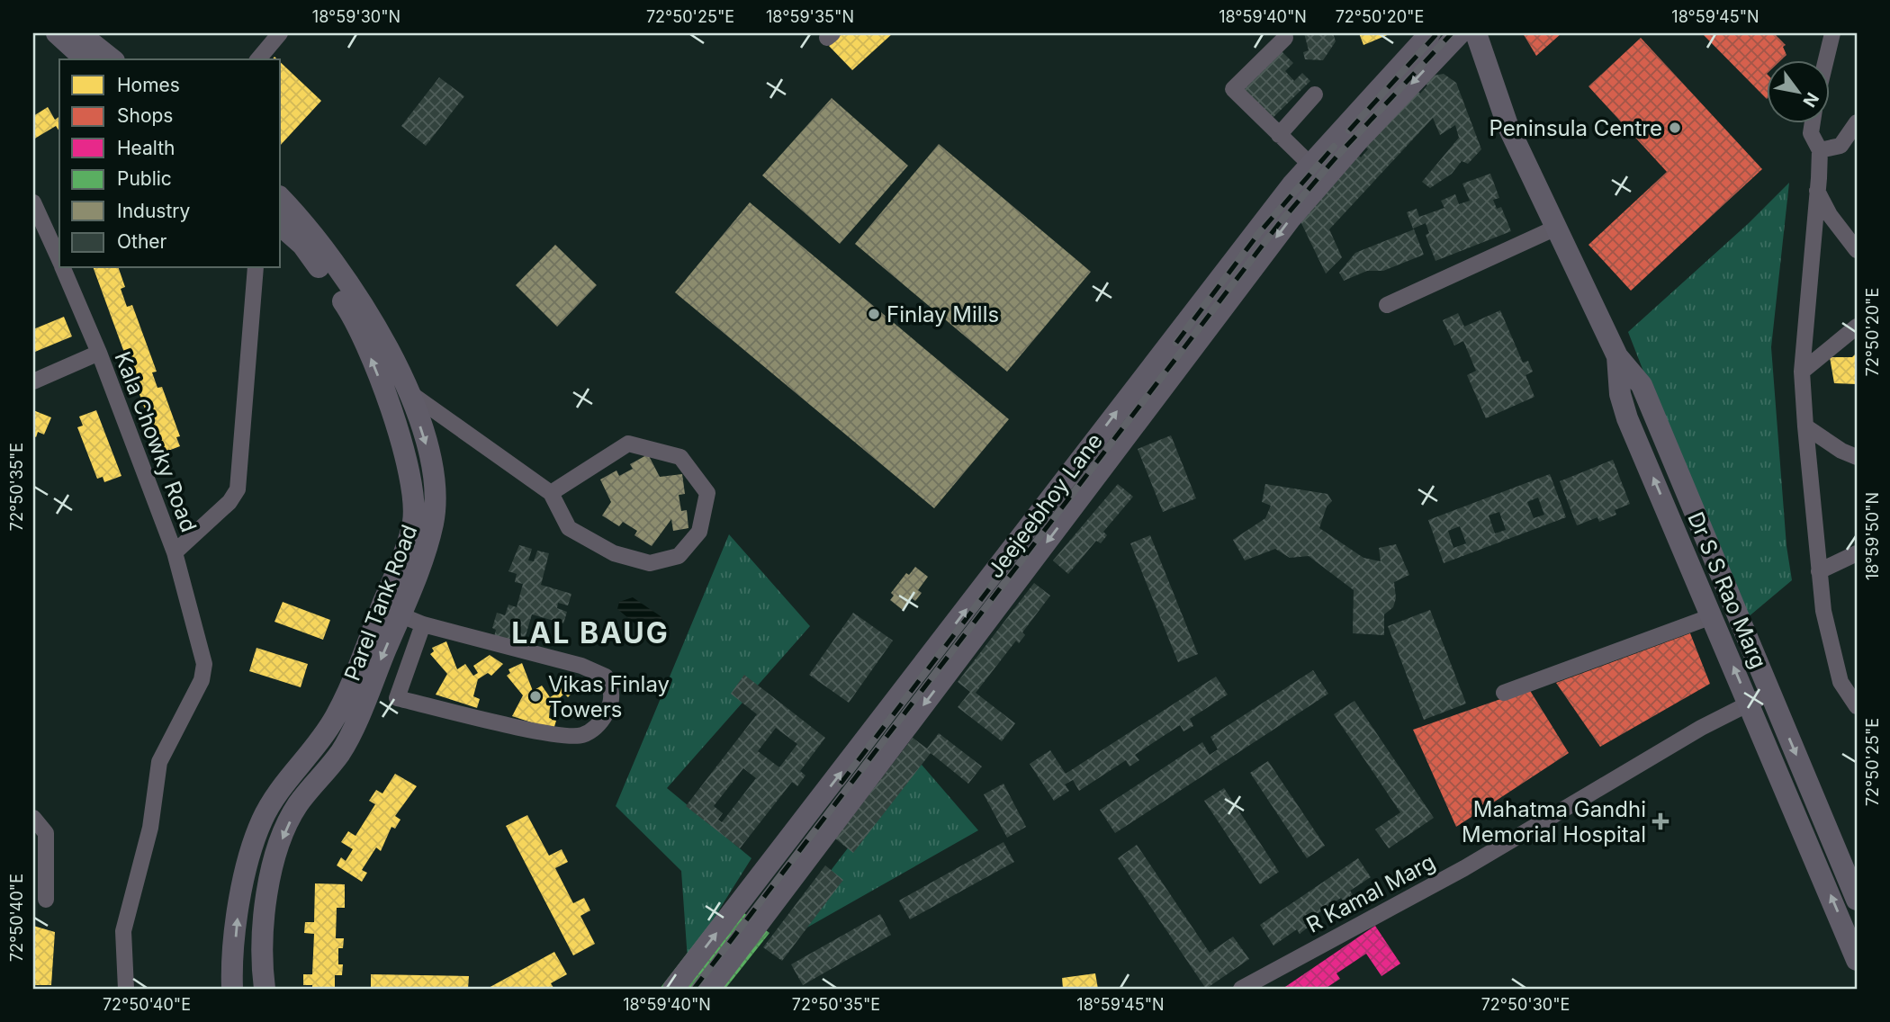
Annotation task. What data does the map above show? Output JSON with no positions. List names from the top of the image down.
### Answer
{
  "streets": {
    "street": [
      "Kala Chowky Road",
      "Jeejeebhoy Lane",
      "Dr S S Rao Marg",
      "Parel Tank Road",
      "R Kamal Marg"
    ]
  },
  "crossings": [
    ["Dr S S Rao Marg", "R Kamal Marg"]
  ],
  "districts": ["LAL BAUG"],
  "places": {
    "other": ["Peninsula Centre", "Finlay Mills", "Vikas Finlay Towers"],
    "health": ["Mahatma Gandhi Memorial Hospital"]
  },
  "legend": [
    "Homes",
    "Shops",
    "Health",
    "Public",
    "Industry",
    "Other"
  ],
  "north": "bottom right",
  "coordinates": [
    "18°59'30\"N",
    "72°50'25\"E",
    "18°59'35\"N",
    "18°59'40\"N",
    "72°50'20\"E",
    "18°59'45\"N",
    "72°50'35\"E",
    "18°59'50\"N",
    "72°50'40\"E",
    "72°50'30\"E"
  ]
}
